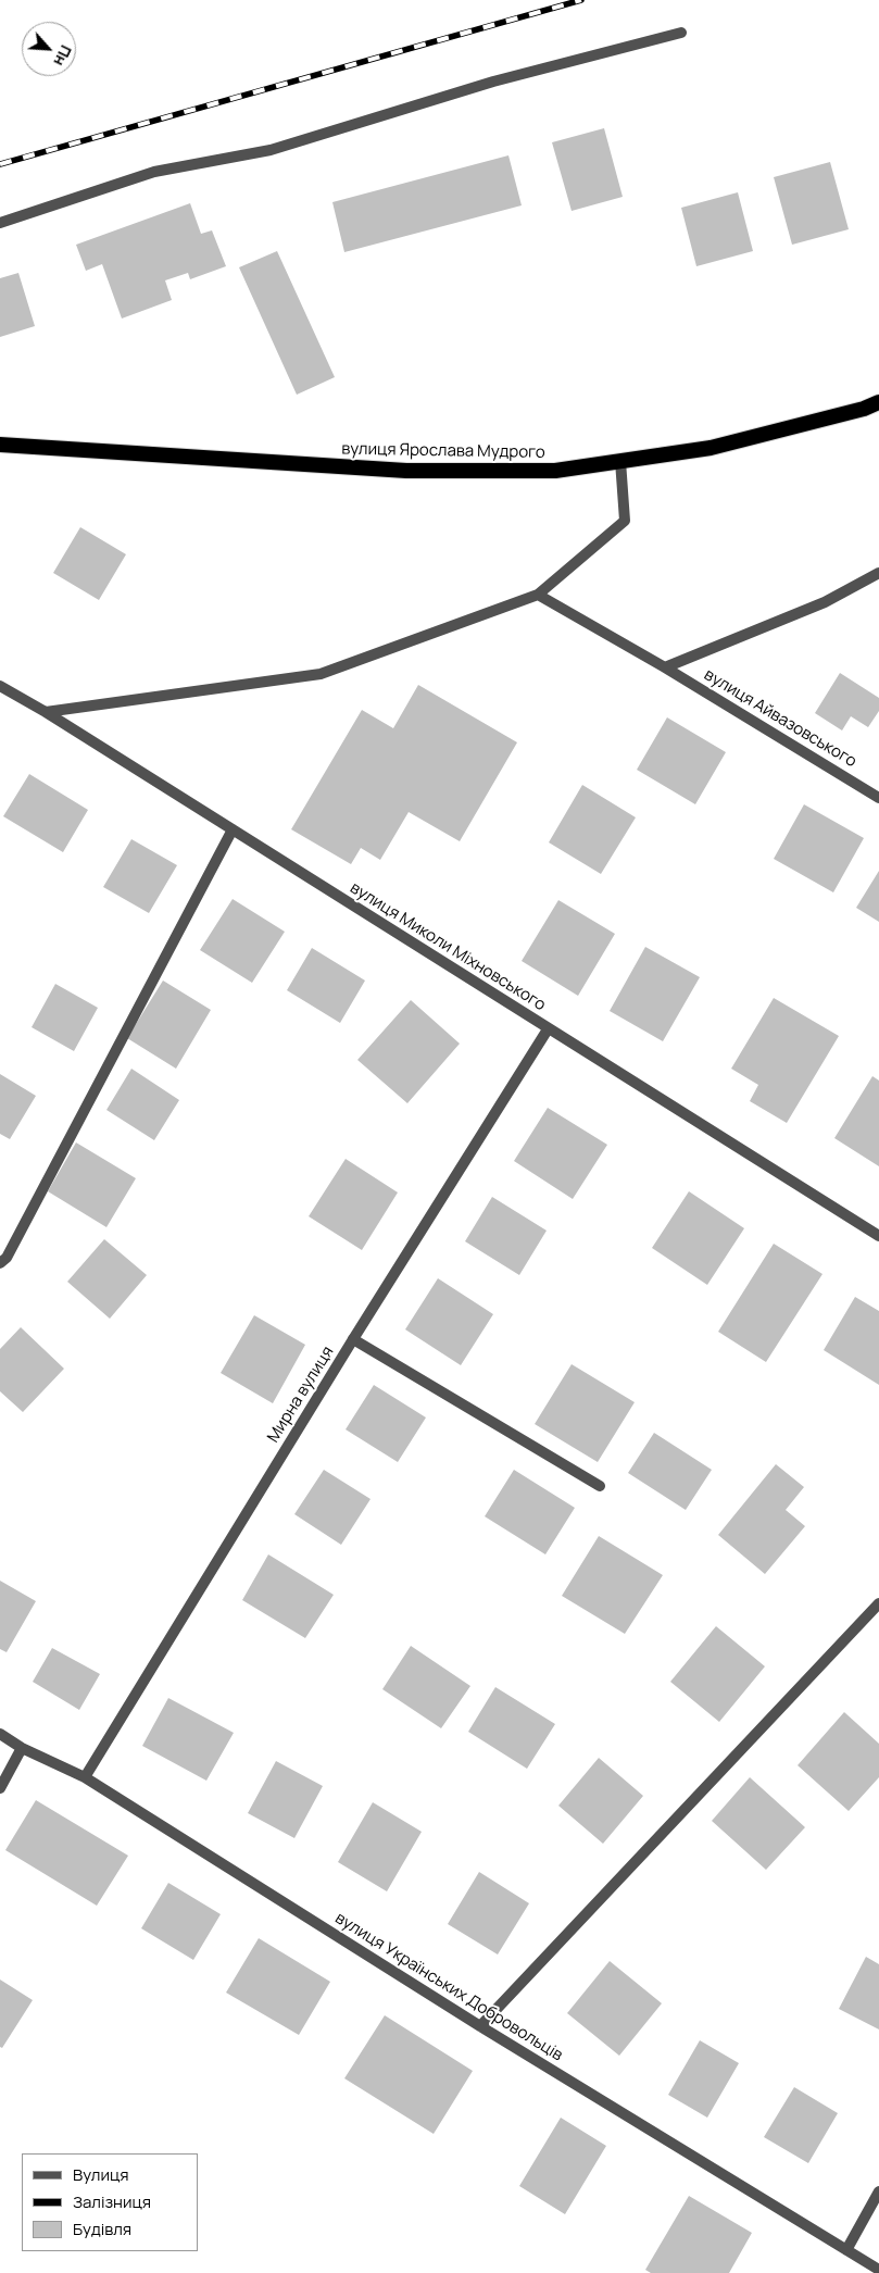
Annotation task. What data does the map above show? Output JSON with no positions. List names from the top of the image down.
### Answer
{
  "streets": {
    "highway": ["вулиця Ярослава Мудрого"],
    "street": [
      "вулиця Айвазовського",
      "вулиця Миколи Міхновського",
      "Мирна вулиця",
      "вулиця Українських Добровольців"
    ]
  },
  "crossings": [
    ["вулиця Миколи Міхновського", "Мирна вулиця"],
    ["Мирна вулиця", "вулиця Українських Добровольців"]
  ],
  "legend": ["Вулиця", "Залізниця", "Будівля"],
  "north": "bottom right"
}
